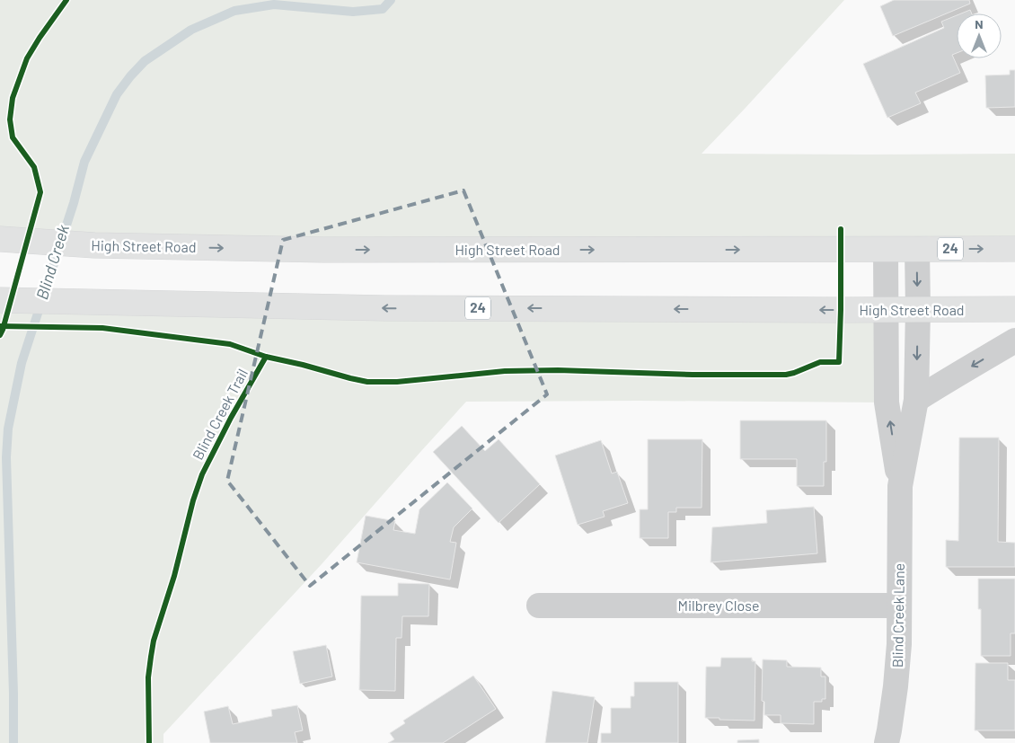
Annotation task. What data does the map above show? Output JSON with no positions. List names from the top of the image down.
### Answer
{
  "streets": {
    "main road": ["High Street Road", "24"],
    "street": ["Milbrey Close", "Blind Creek Lane"],
    "cycle path": ["Blind Creek Trail"]
  },
  "crossings": [
    ["High Street Road", "Blind Creek Lane"],
    ["Milbrey Close", "Blind Creek Lane"]
  ],
  "water": ["Blind Creek"],
  "north": "top"
}
